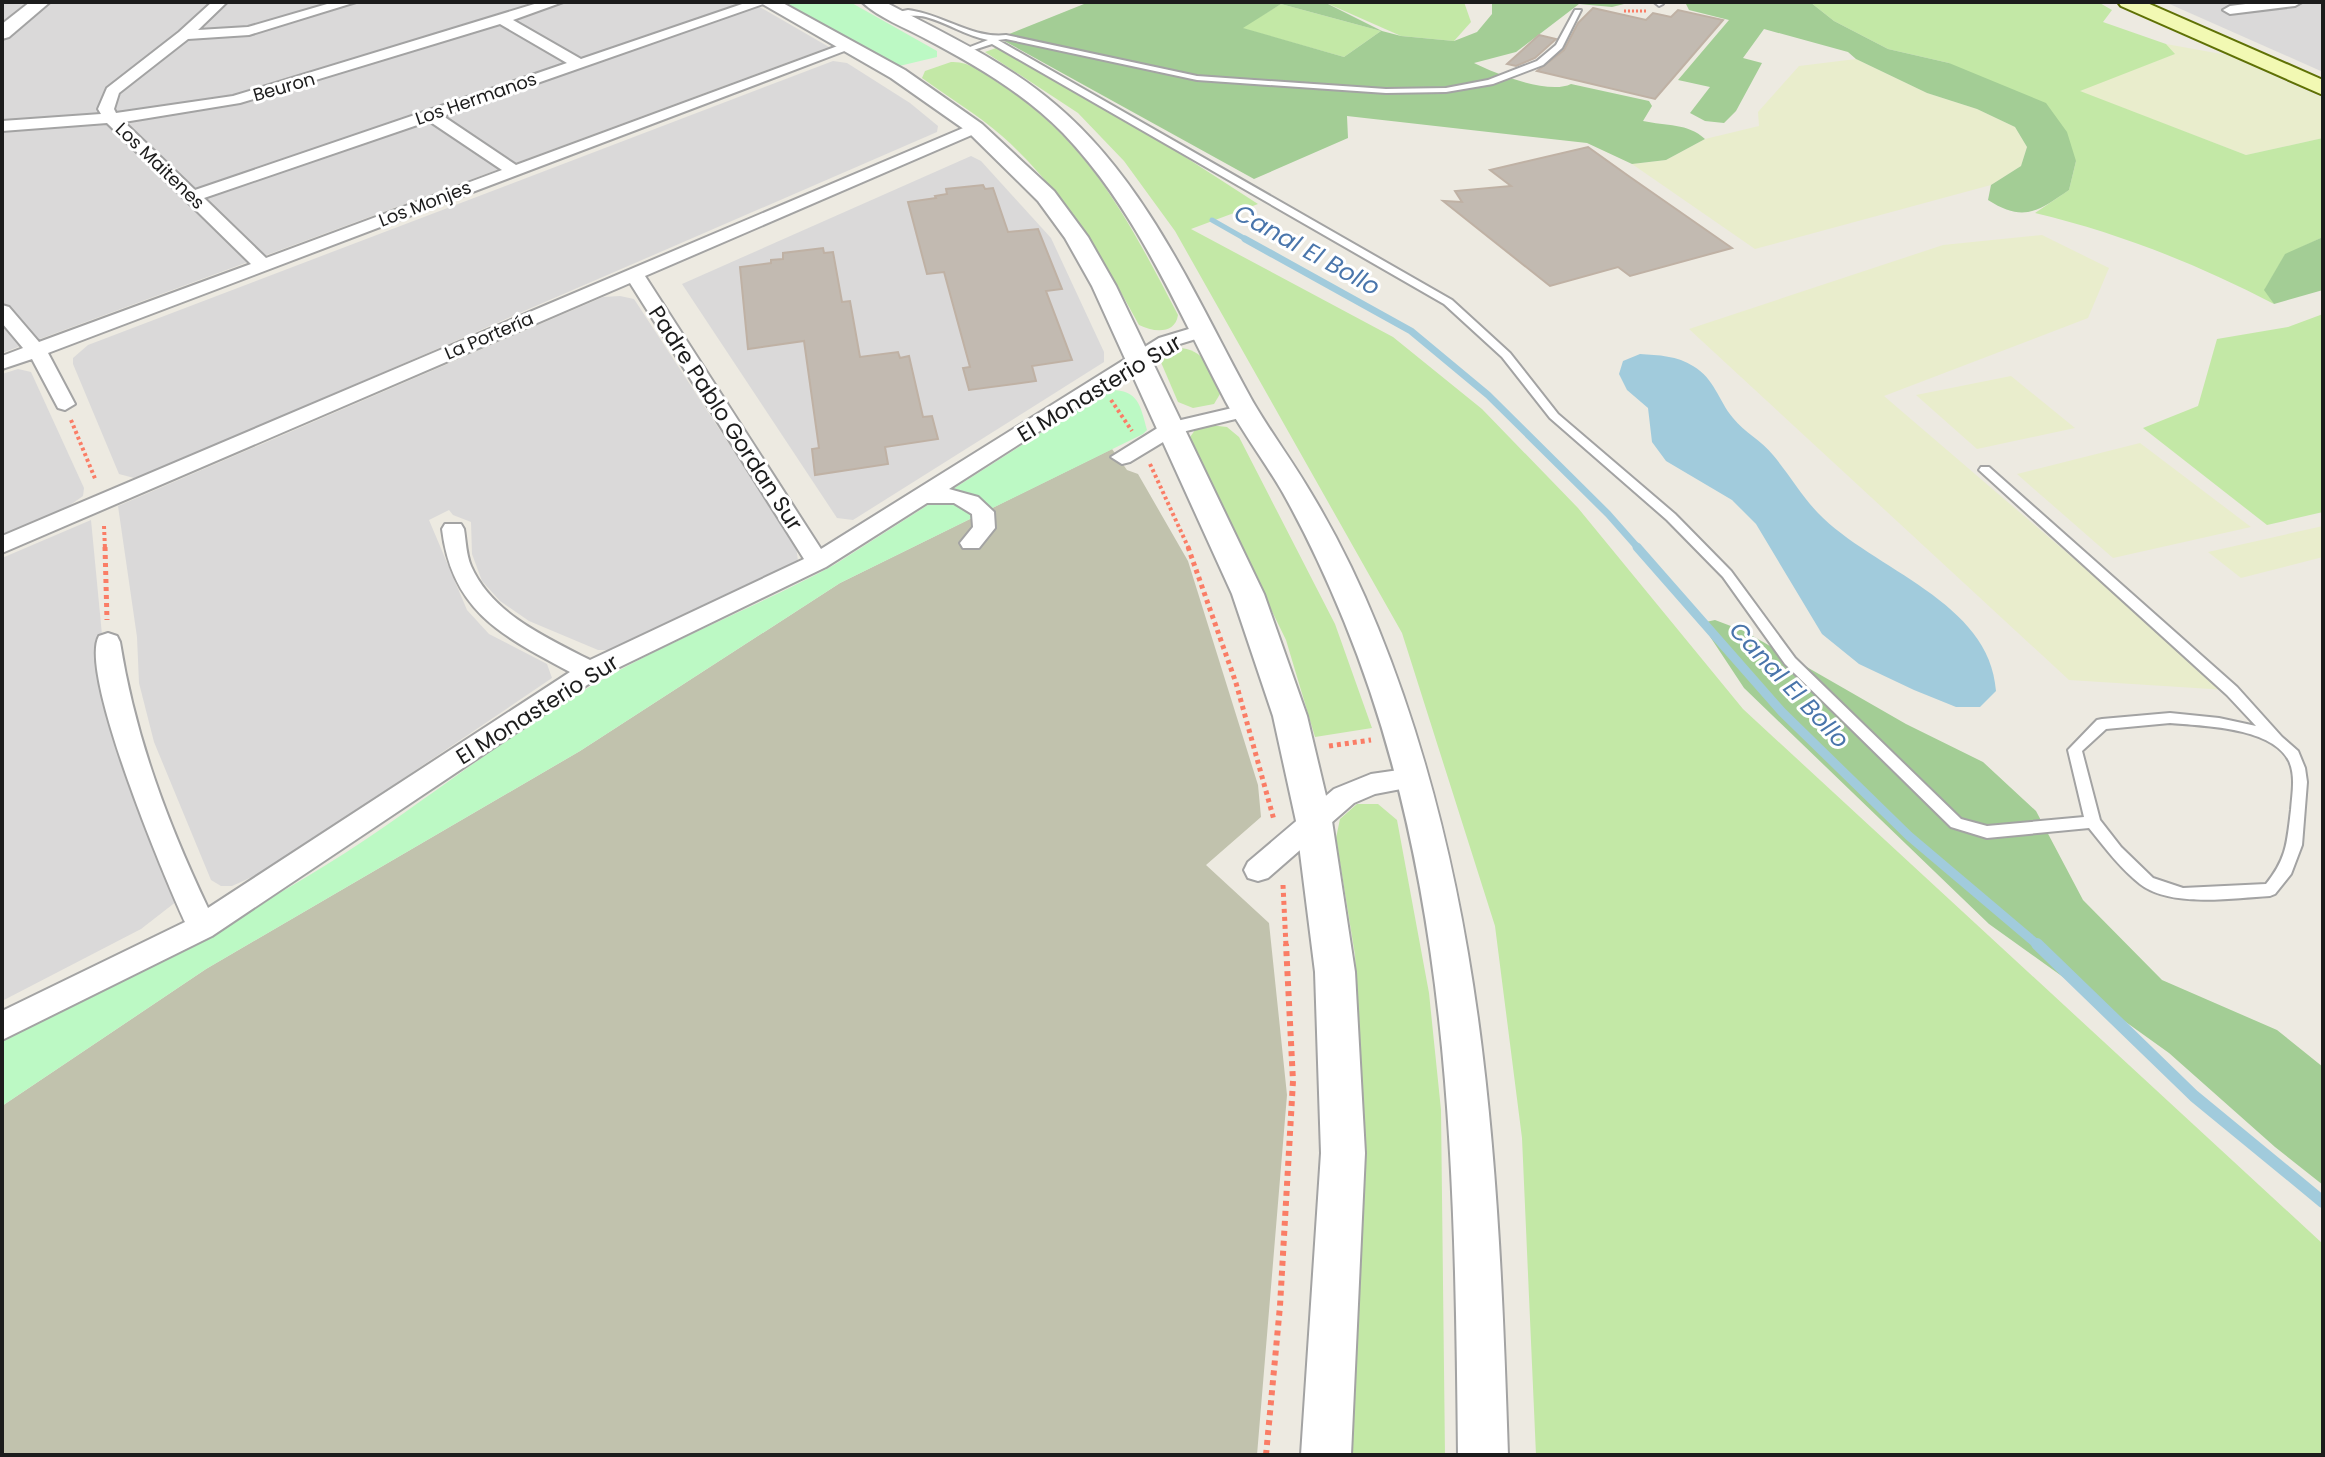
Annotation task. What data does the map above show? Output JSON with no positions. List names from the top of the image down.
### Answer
{
  "streets": {
    "street": [
      "Beuron",
      "Los Hermanos",
      "Los Maitenes",
      "Los Monjes",
      "La Portería",
      "El Monasterio Sur",
      "Padre Pablo Gordan Sur"
    ]
  },
  "crossings": [
    ["Beuron", "Los Maitenes"],
    ["Los Hermanos", "Los Maitenes"],
    ["Los Maitenes", "Los Monjes"],
    ["La Portería", "Padre Pablo Gordan Sur"],
    ["El Monasterio Sur", "Padre Pablo Gordan Sur"]
  ],
  "water": ["Canal El Bollo"]
}
